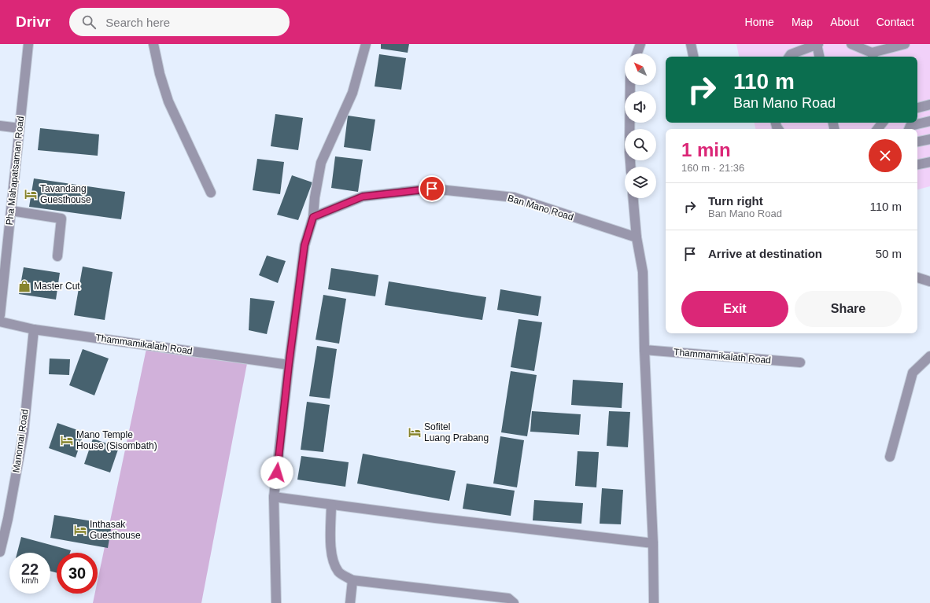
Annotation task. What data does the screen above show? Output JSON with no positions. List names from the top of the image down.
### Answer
{
  "streets": {
    "street": [
      "Pha Mahapatsaman Road",
      "Ban Mano Road",
      "Thammamikalath Road",
      "Manomai Road"
    ]
  },
  "crossings": [
    ["Thammamikalath Road", "Manomai Road"]
  ],
  "places": {
    "hotel": [
      "Tavandang Guesthouse",
      "Sofitel Luang Prabang",
      "Mano Temple House (Sisombath)",
      "Inthasak Guesthouse"
    ],
    "shop": ["Master Cut"]
  },
  "north": "top left",
  "page": {
    "header": "Drivr",
    "search": "Search here",
    "nav": [
      "Home",
      "Map",
      "About",
      "Contact"
    ],
    "turn": ["110 m", "Ban Mano Road"],
    "heading": ["1 min", "160 m · 21:36"],
    "list": [
      {
        "name": "Turn right",
        "note": "Ban Mano Road",
        "value": "110 m"
      },
      {
        "name": "Arrive at destination",
        "value": "50 m"
      }
    ],
    "buttons": ["Exit", "Share"],
    "speed": "22 km/h",
    "limit": "30"
  }
}
